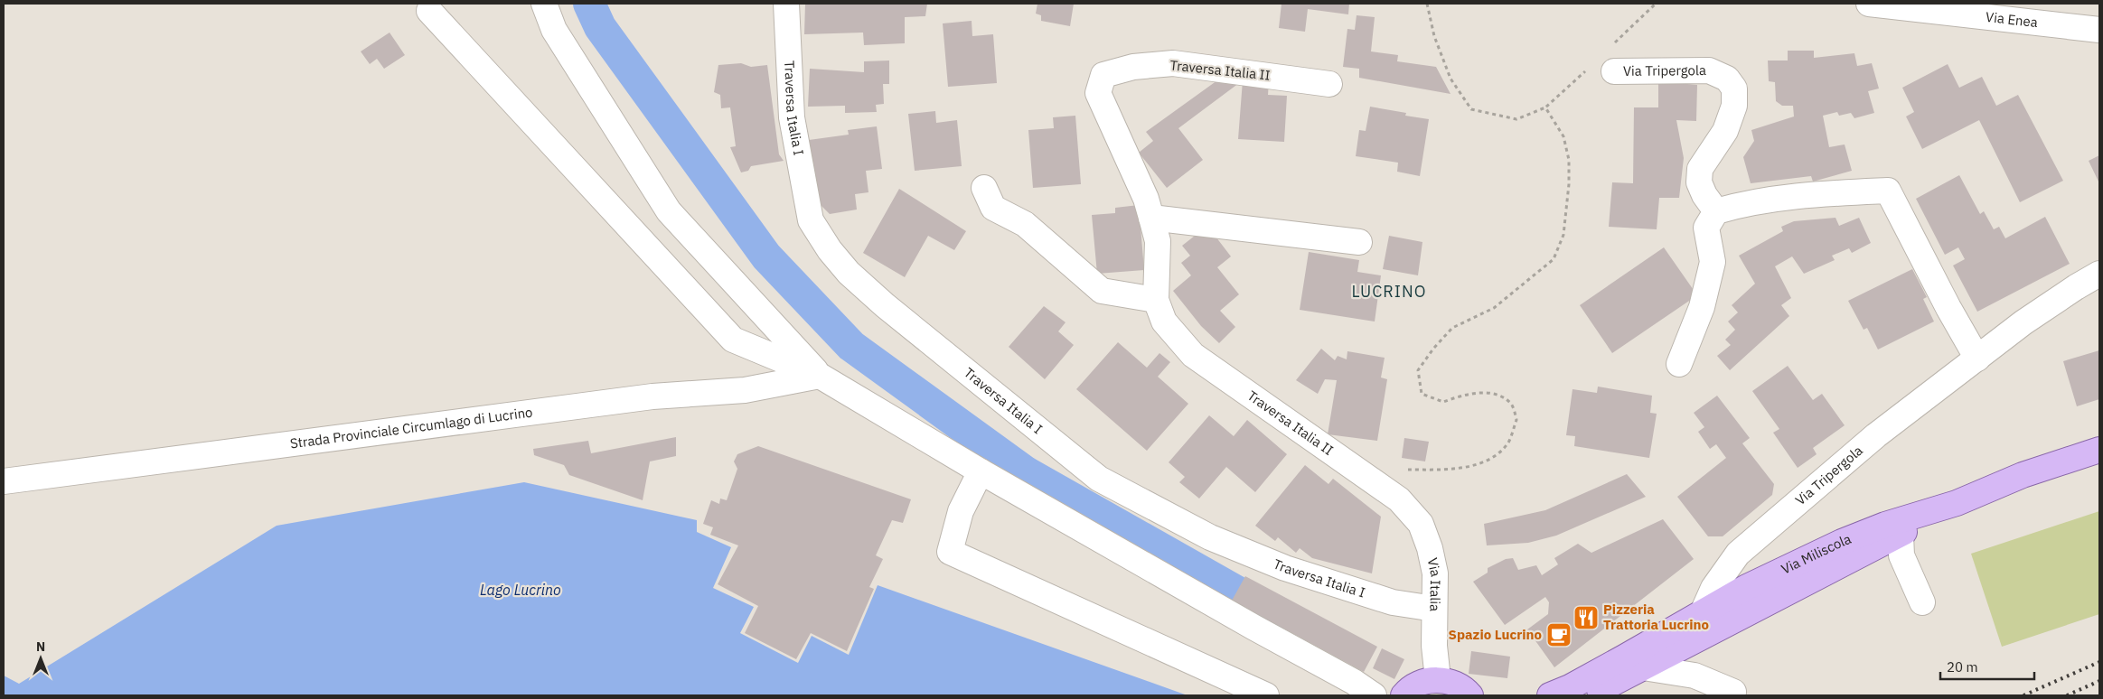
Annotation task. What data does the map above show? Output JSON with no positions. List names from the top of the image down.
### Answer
{
  "streets": {
    "main road": ["Via Miliscola"],
    "street": [
      "Via Enea",
      "Traversa Italia II",
      "Via Tripergola",
      "Traversa Italia I",
      "Strada Provinciale Circumlago di Lucrino",
      "Via Italia"
    ]
  },
  "crossings": [
    ["Traversa Italia II", "Via Italia"],
    ["Via Tripergola", "Via Miliscola"],
    ["Traversa Italia I", "Via Italia"]
  ],
  "districts": ["LUCRINO"],
  "water": ["Lago Lucrino"],
  "places": {
    "restaurant": ["Pizzeria Trattoria Lucrino"],
    "cafe": ["Spazio Lucrino"]
  },
  "scale_bar": "20 m",
  "north": "top"
}
